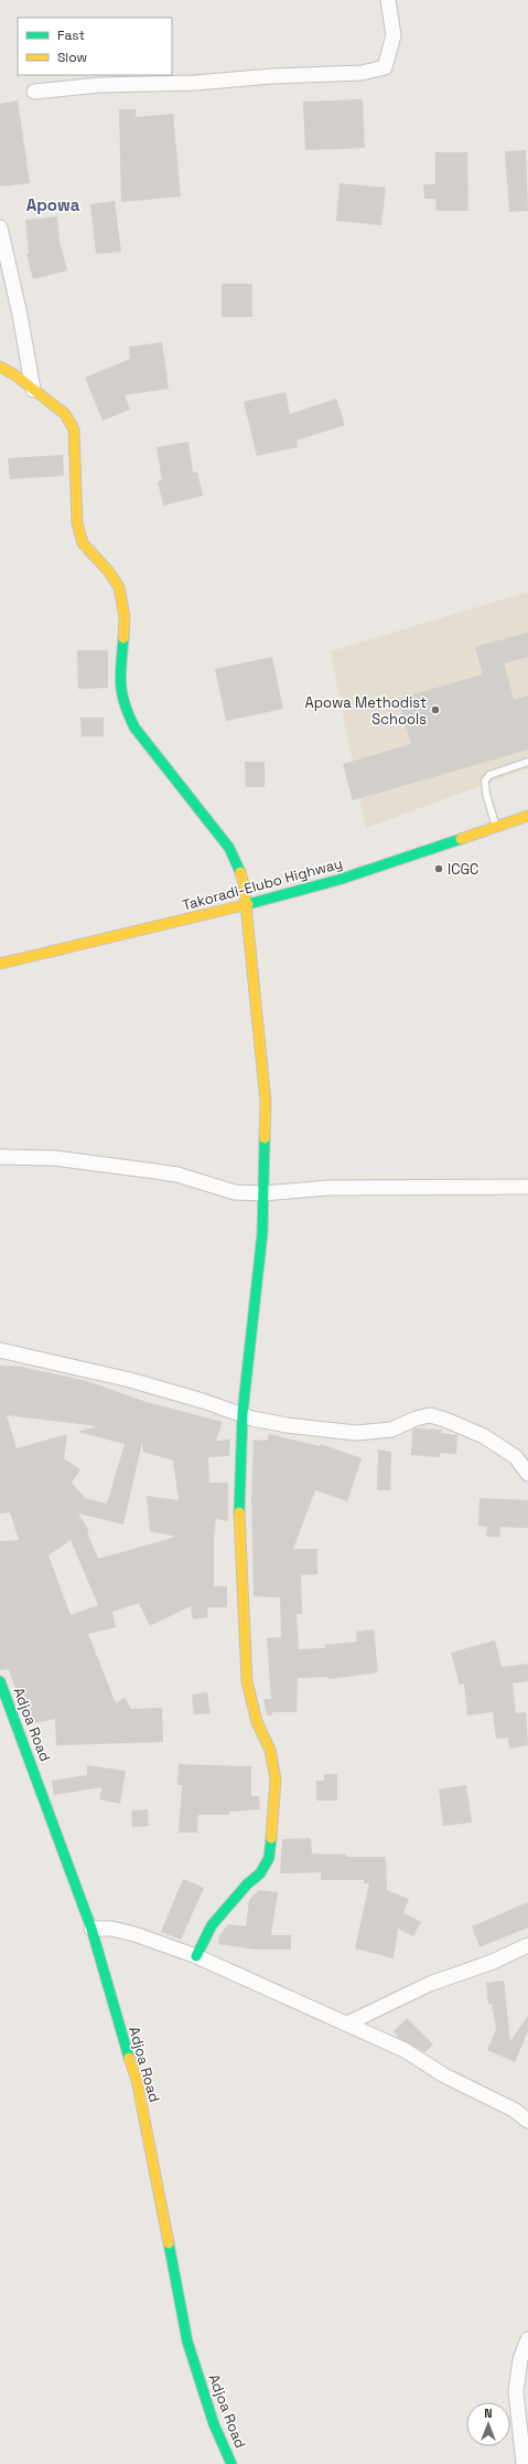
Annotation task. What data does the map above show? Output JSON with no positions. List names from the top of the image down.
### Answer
{
  "streets": {
    "main road": ["Takoradi-Elubo Highway", "Adjoa Road"]
  },
  "districts": ["Apowa"],
  "places": ["Apowa Methodist Schools", "ICGC"],
  "legend": ["Fast", "Slow"],
  "north": "top"
}
